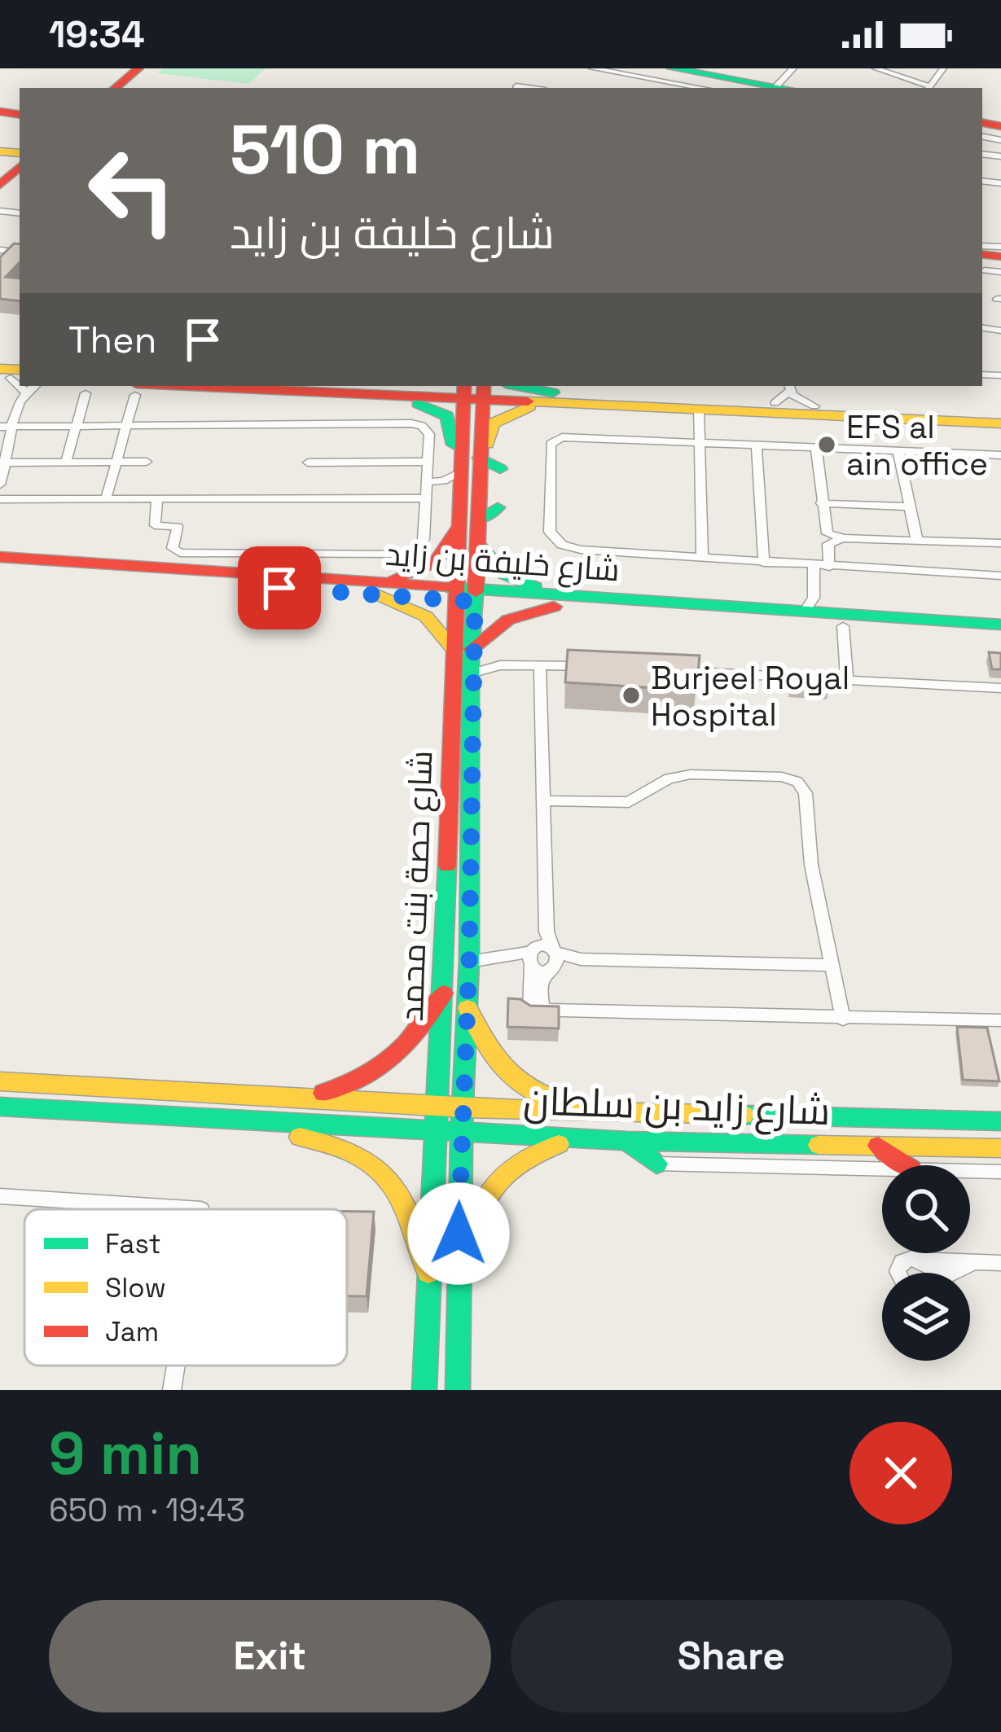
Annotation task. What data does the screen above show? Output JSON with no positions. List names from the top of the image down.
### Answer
{
  "streets": {
    "main road": ["شارع خليفة بن زايد", "شارع حصة بنت محمد", "شارع زايد بن سلطان"]
  },
  "crossings": [
    ["شارع خليفة بن زايد", "شارع حصة بنت محمد"],
    ["شارع حصة بنت محمد", "شارع زايد بن سلطان"]
  ],
  "places": ["EFS al ain office", "Burjeel Royal Hospital"],
  "legend": ["Fast", "Slow", "Jam"],
  "page": {
    "status": "19:34",
    "turn": ["510 m", "شارع خليفة بن زايد"],
    "then": "Then",
    "heading": ["9 min", "650 m · 19:43"],
    "buttons": ["Exit", "Share"]
  }
}
